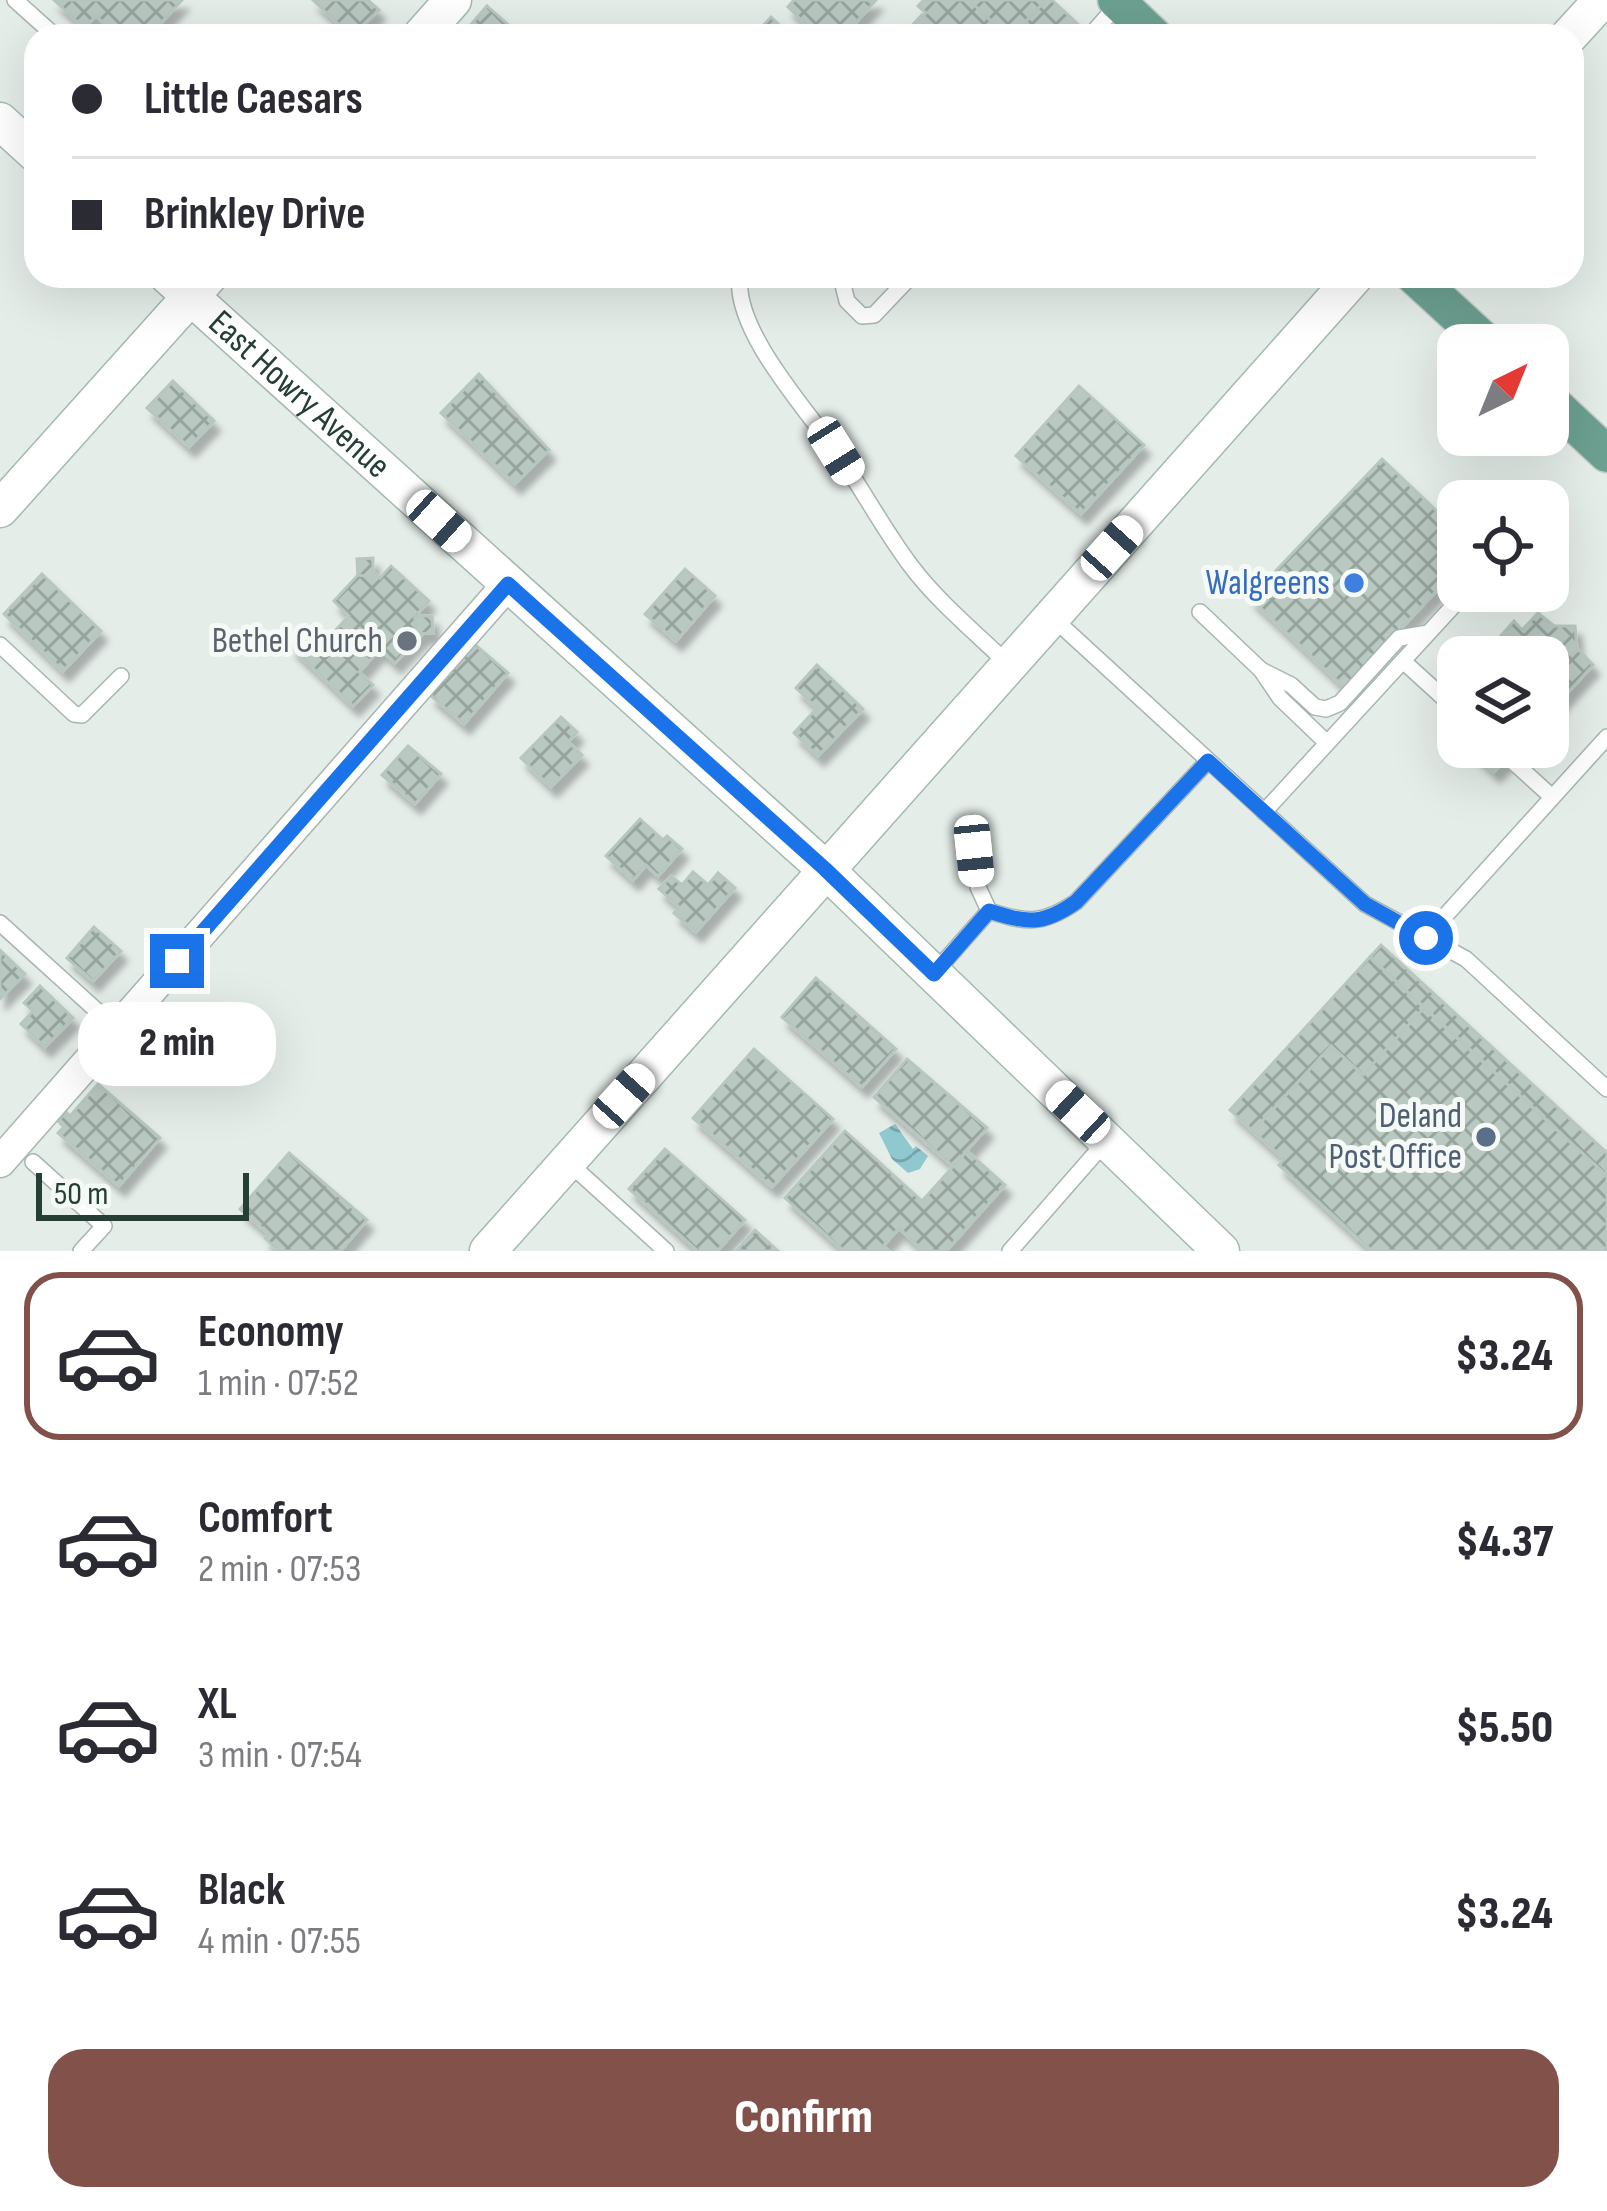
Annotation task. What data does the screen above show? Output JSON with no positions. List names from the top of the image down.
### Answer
{
  "streets": {
    "street": ["East Howry Avenue"]
  },
  "places": ["Walgreens", "Bethel Church", "Deland Post Office"],
  "scale_bar": "50 m",
  "north": "top right",
  "page": {
    "banner": ["Little Caesars", "Brinkley Drive"],
    "bubble": "2 min",
    "scale": "50 m",
    "list": [
      {
        "name": "Economy",
        "note": "1 min · 07:52",
        "value": "$3.24"
      },
      {
        "name": "Comfort",
        "note": "2 min · 07:53",
        "value": "$4.37"
      },
      {
        "name": "XL",
        "note": "3 min · 07:54",
        "value": "$5.50"
      },
      {
        "name": "Black",
        "note": "4 min · 07:55",
        "value": "$3.24"
      }
    ],
    "buttons": "Confirm"
  }
}
